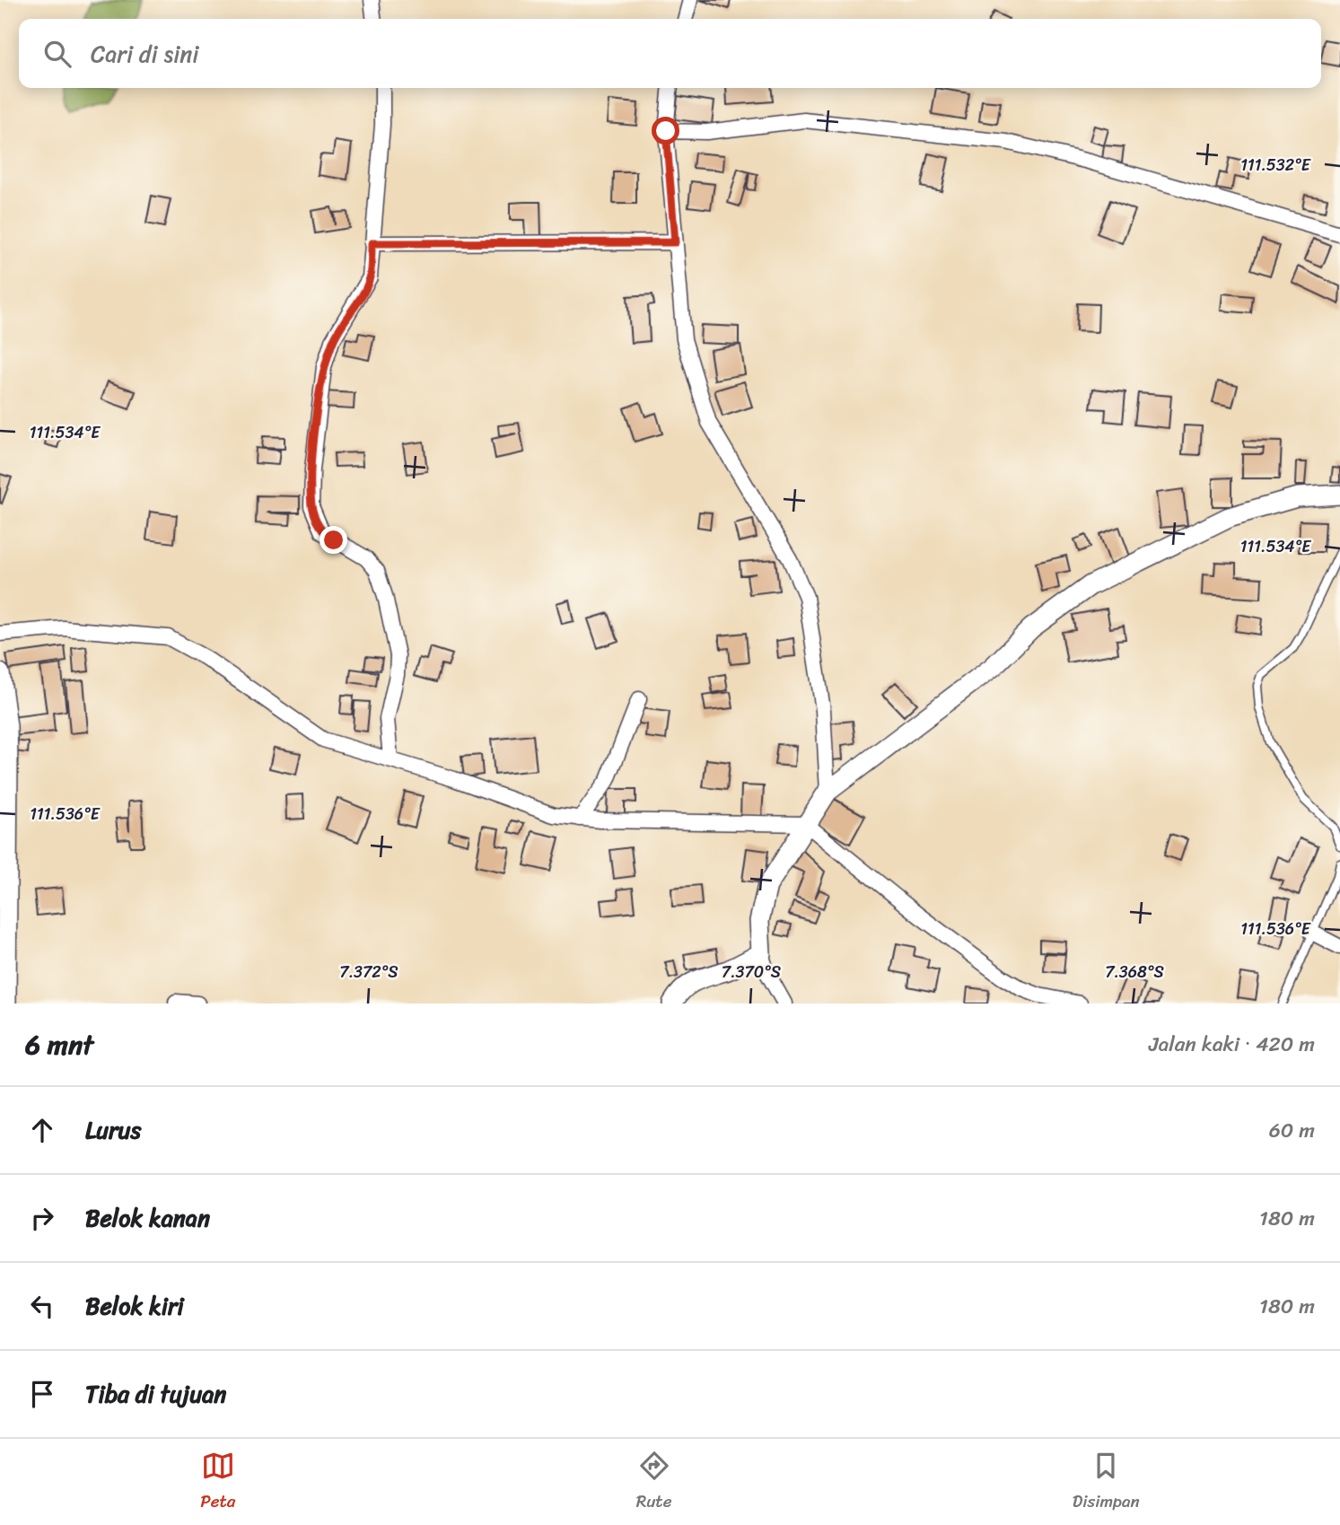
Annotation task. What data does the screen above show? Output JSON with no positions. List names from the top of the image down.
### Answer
{
  "page": {
    "search": "Cari di sini",
    "heading": ["6 mnt", "Jalan kaki · 420 m"],
    "list": [
      ["Lurus", "60 m"],
      ["Belok kanan", "180 m"],
      ["Belok kiri", "180 m"],
      "Tiba di tujuan"
    ],
    "nav": ["Peta", "Rute", "Disimpan"]
  },
  "coordinates": [
    "111.532°E",
    "111.534°E",
    "111.536°E",
    "7.372°S",
    "7.370°S",
    "7.368°S"
  ]
}
